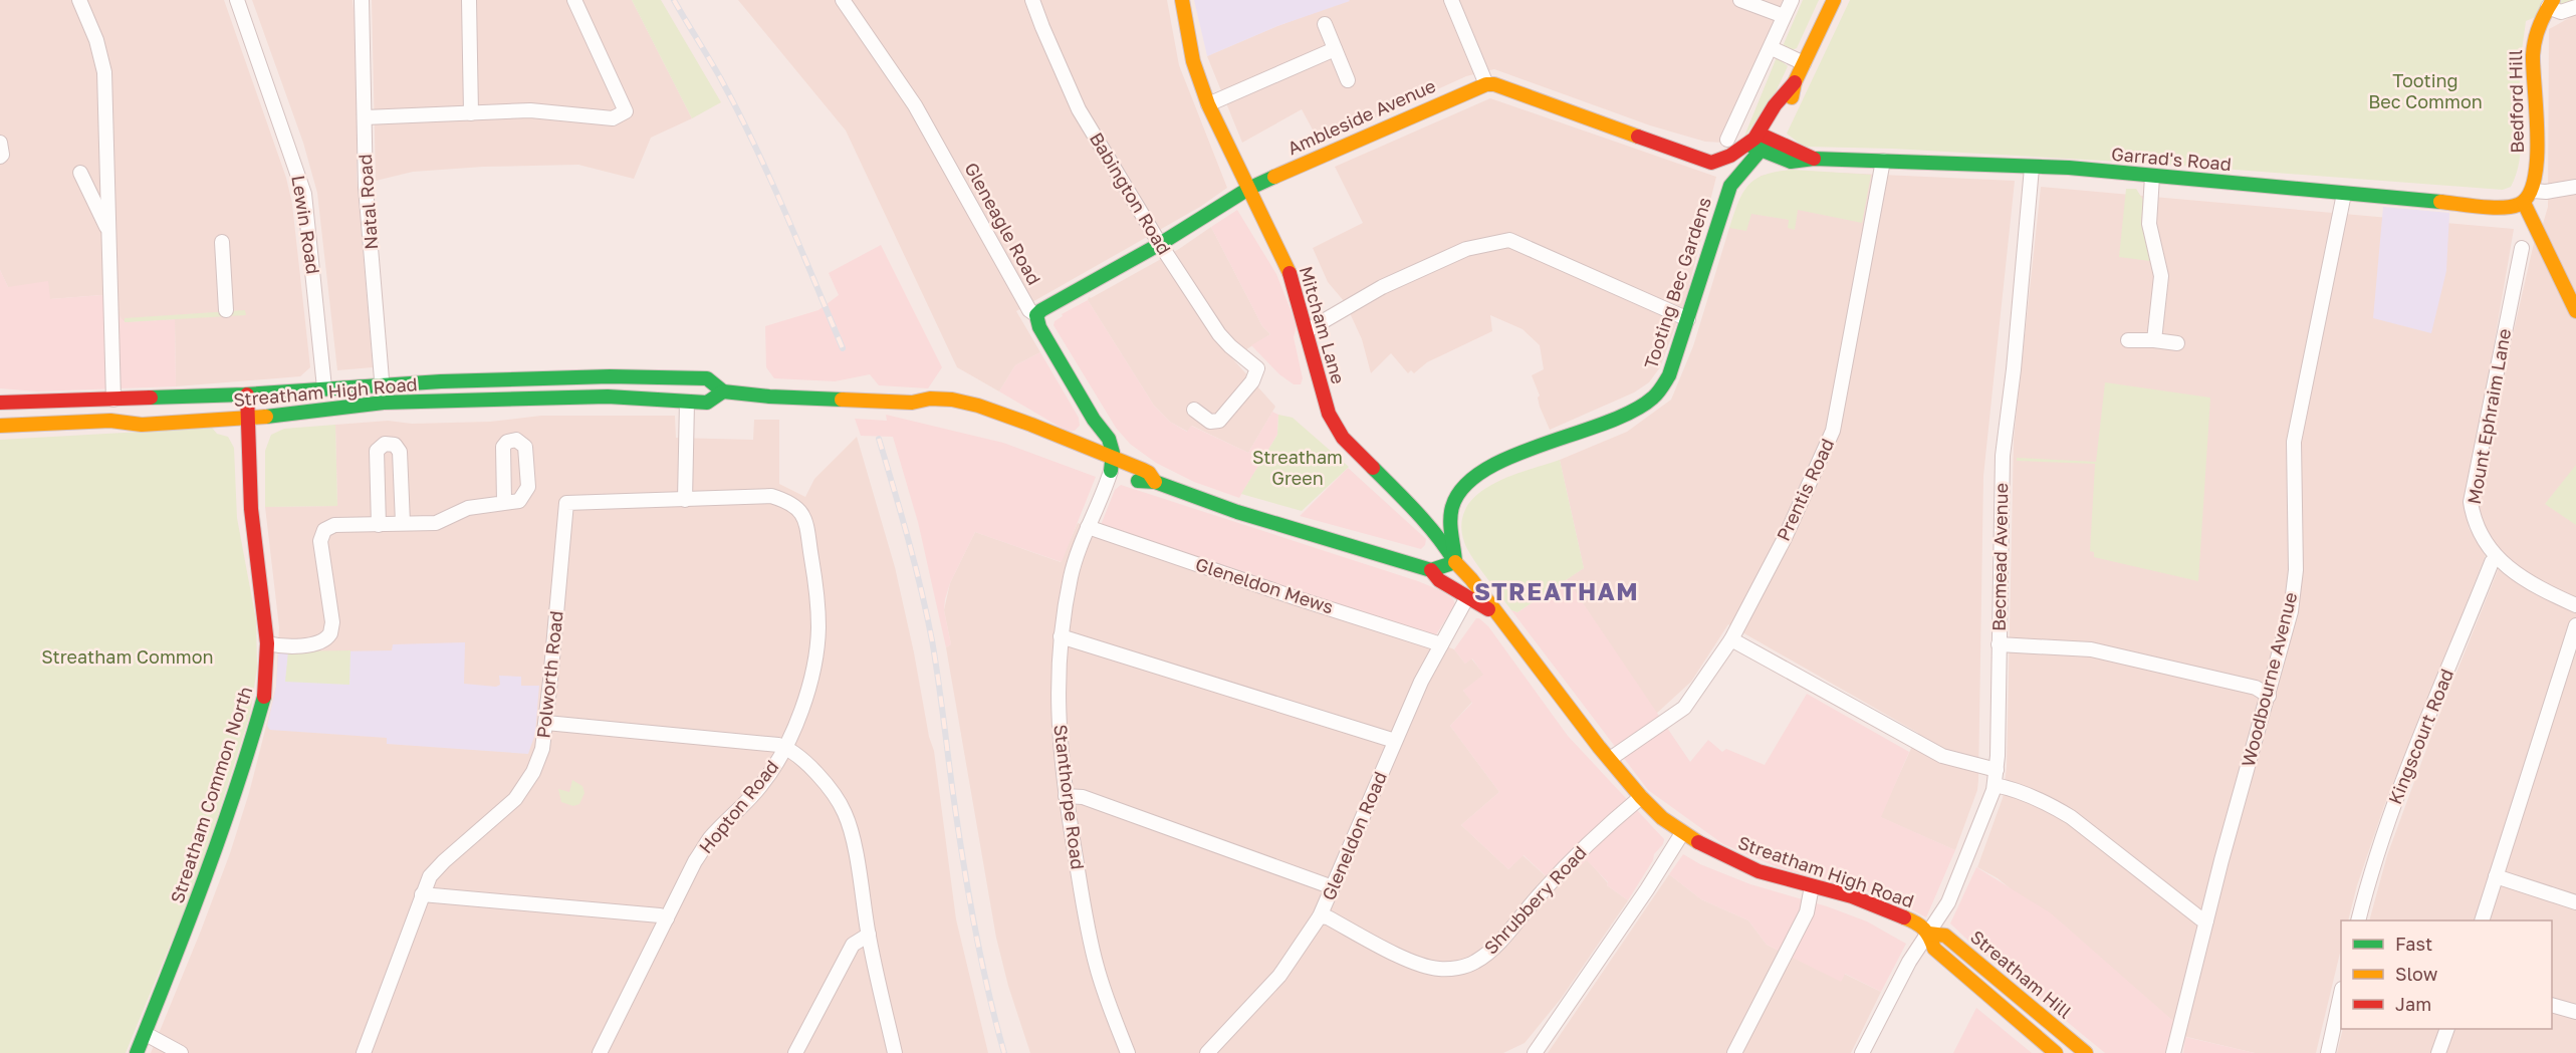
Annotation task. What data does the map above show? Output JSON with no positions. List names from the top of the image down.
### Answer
{
  "streets": {
    "main road": [
      "Bedford Hill",
      "Ambleside Avenue",
      "Garrad's Road",
      "Gleneagle Road",
      "Tooting Bec Gardens",
      "Mitcham Lane",
      "Streatham High Road",
      "Streatham Common North",
      "Streatham Hill"
    ],
    "street": [
      "Babington Road",
      "Natal Road",
      "Lewin Road",
      "Mount Ephraim Lane",
      "Prentis Road",
      "Becmead Avenue",
      "Gleneldon Mews",
      "Polworth Road",
      "Woodbourne Avenue",
      "Kingscourt Road",
      "Stanthorpe Road",
      "Hopton Road",
      "Gleneldon Road",
      "Shrubbery Road"
    ]
  },
  "crossings": [
    ["Ambleside Avenue", "Babington Road"],
    ["Ambleside Avenue", "Gleneagle Road"],
    ["Ambleside Avenue", "Mitcham Lane"],
    ["Garrad's Road", "Tooting Bec Gardens"],
    ["Garrad's Road", "Prentis Road"],
    ["Garrad's Road", "Becmead Avenue"],
    ["Garrad's Road", "Woodbourne Avenue"],
    ["Natal Road", "Streatham High Road"],
    ["Gleneagle Road", "Streatham High Road"],
    ["Gleneagle Road", "Stanthorpe Road"],
    ["Lewin Road", "Streatham High Road"],
    ["Tooting Bec Gardens", "Mitcham Lane"],
    ["Mitcham Lane", "Streatham High Road"],
    ["Streatham High Road", "Prentis Road"],
    ["Streatham High Road", "Becmead Avenue"],
    ["Streatham High Road", "Streatham Common North"],
    ["Streatham High Road", "Stanthorpe Road"],
    ["Streatham High Road", "Gleneldon Road"],
    ["Streatham High Road", "Shrubbery Road"],
    ["Streatham High Road", "Streatham Hill"],
    ["Mount Ephraim Lane", "Kingscourt Road"],
    ["Becmead Avenue", "Streatham Hill"],
    ["Gleneldon Mews", "Stanthorpe Road"],
    ["Gleneldon Mews", "Gleneldon Road"],
    ["Polworth Road", "Hopton Road"],
    ["Gleneldon Road", "Shrubbery Road"]
  ],
  "districts": ["STREATHAM"],
  "parks": ["Tooting Bec Common", "Streatham Green", "Streatham Common"],
  "legend": ["Fast", "Slow", "Jam"]
}
